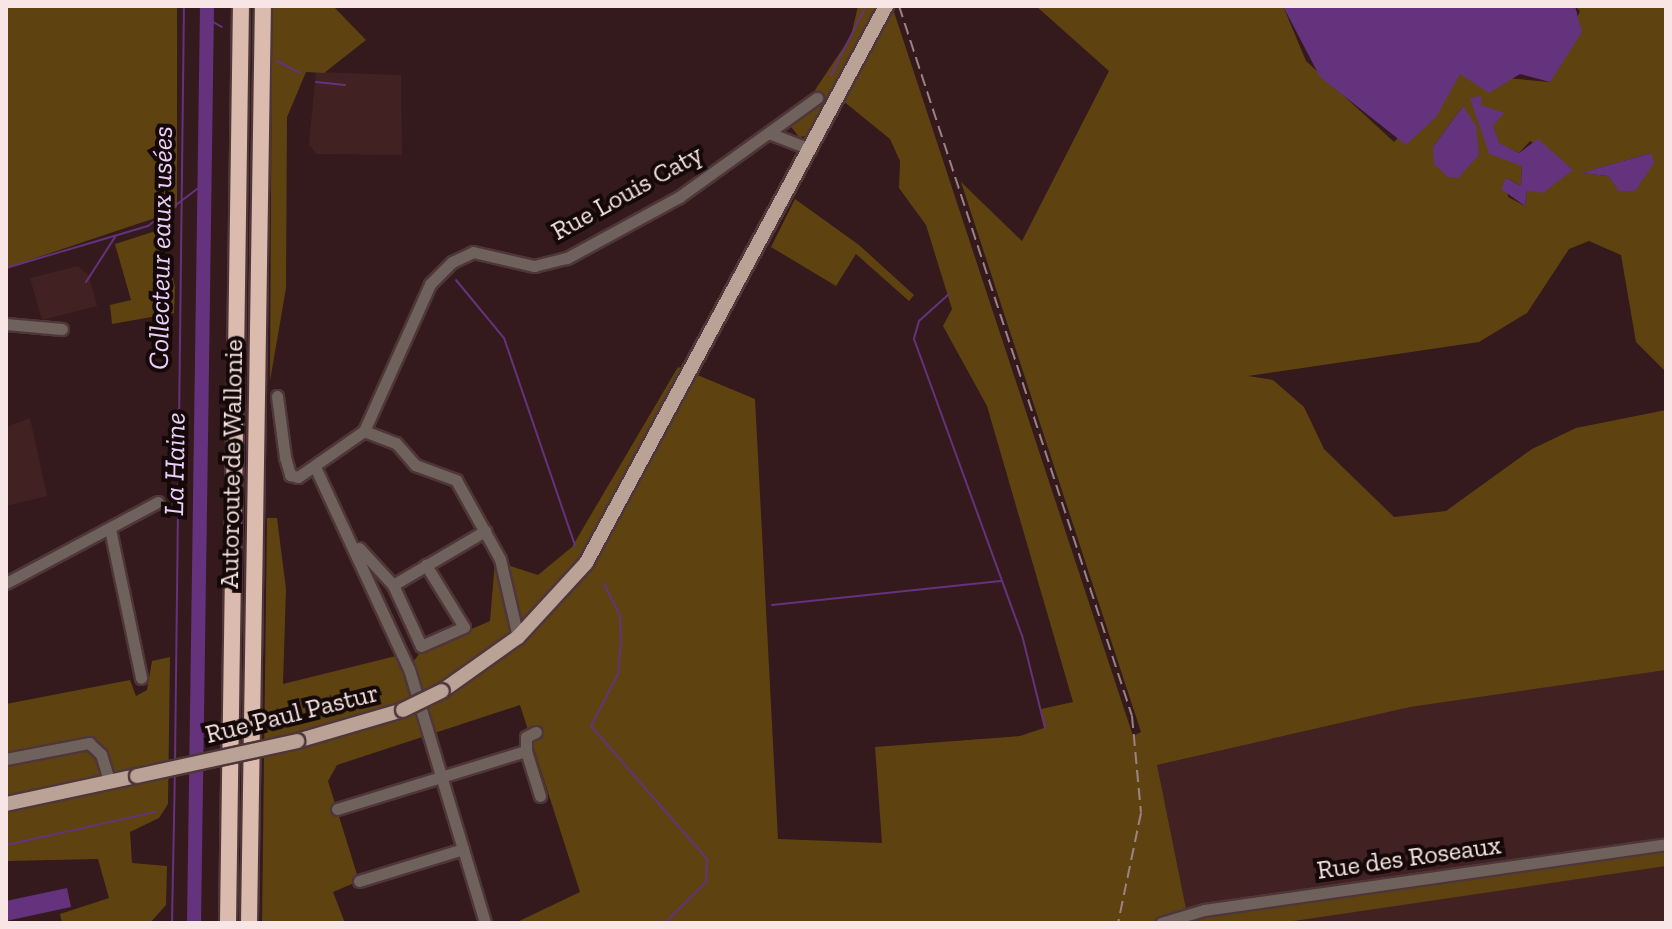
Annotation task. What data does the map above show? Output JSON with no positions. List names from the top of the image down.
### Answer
{
  "streets": {
    "highway": ["Autoroute de Wallonie"],
    "main road": ["Rue Paul Pastur"],
    "street": ["Rue Louis Caty", "Rue des Roseaux"]
  },
  "water": ["Collecteur eaux usées", "La Haine"]
}
